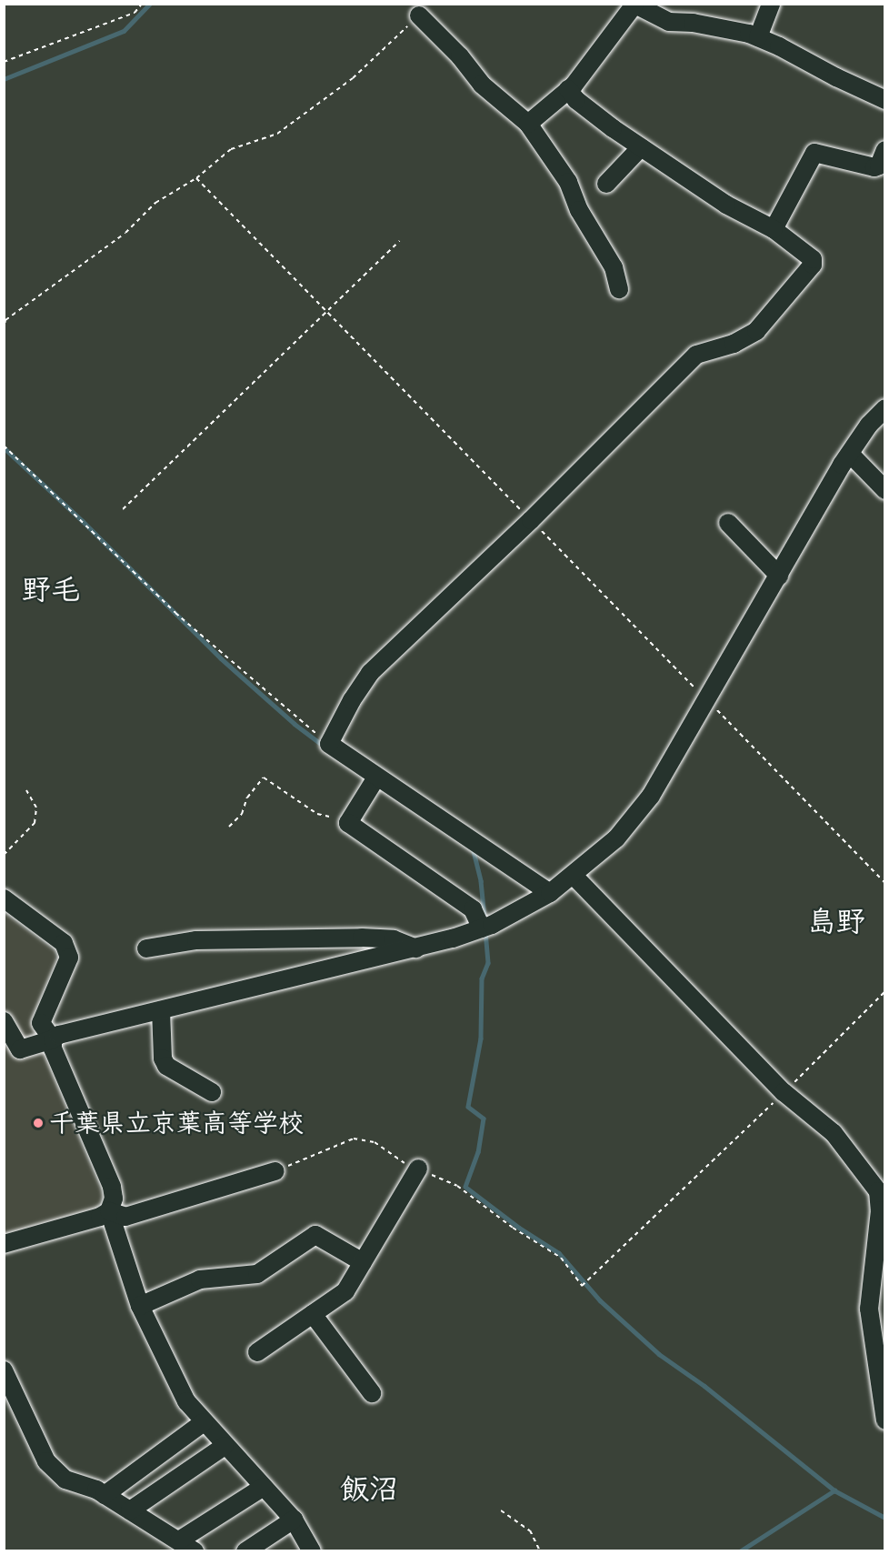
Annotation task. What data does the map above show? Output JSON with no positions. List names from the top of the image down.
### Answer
{
  "districts": ["野毛", "島野", "飯沼"],
  "places": ["千葉県立京葉高等学校"]
}
